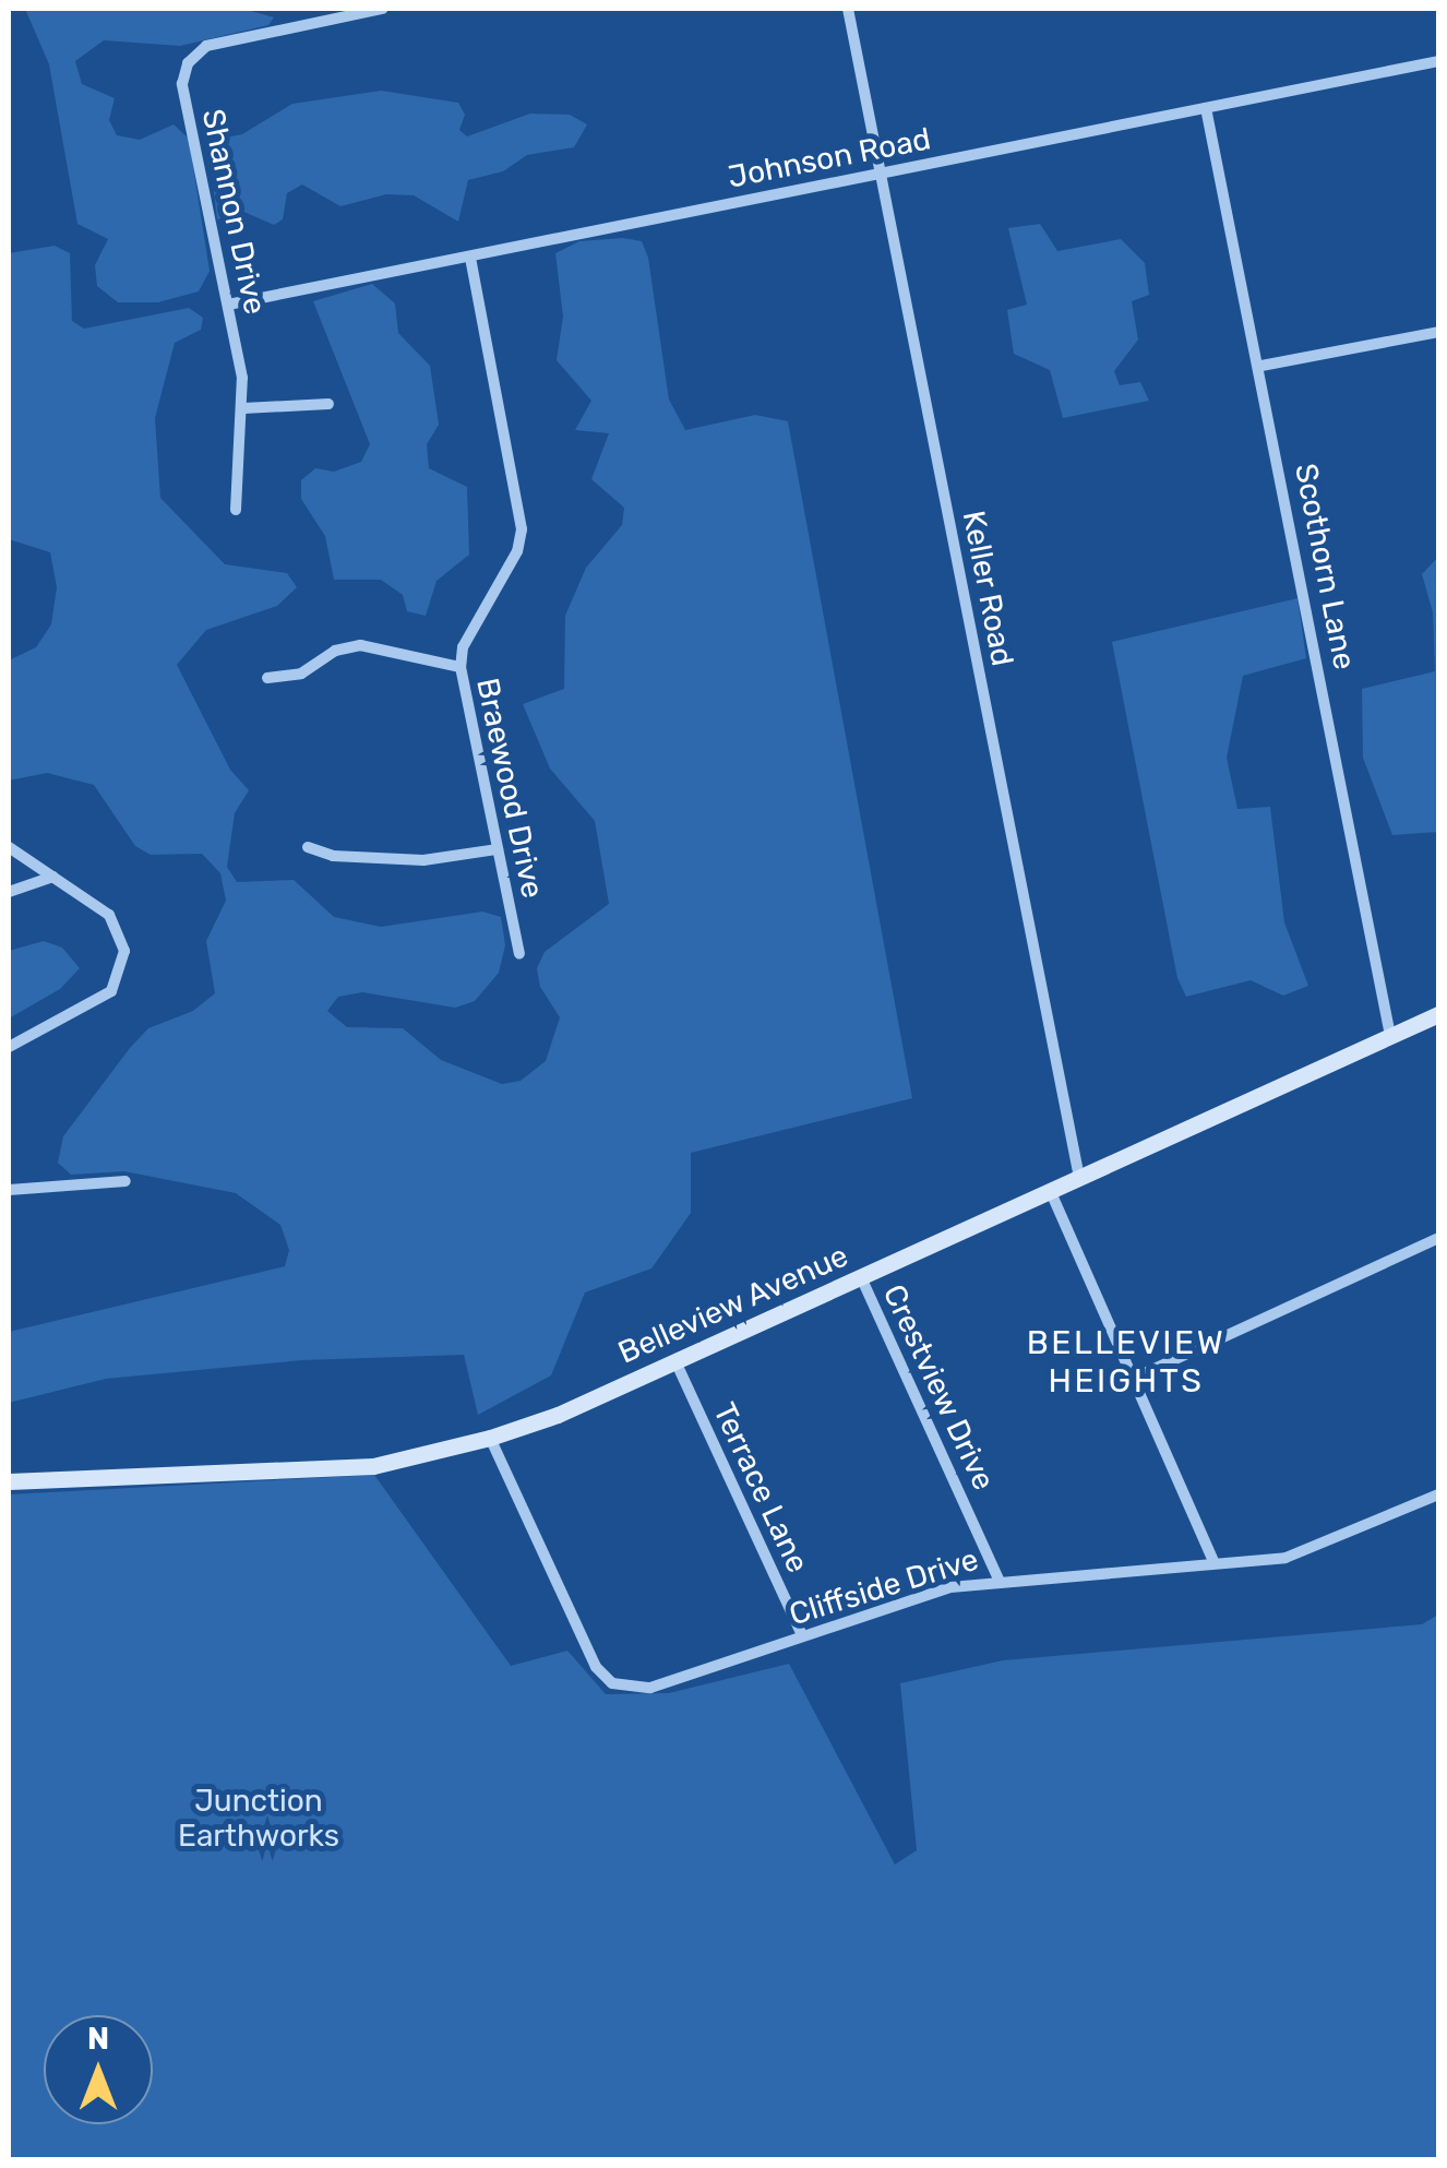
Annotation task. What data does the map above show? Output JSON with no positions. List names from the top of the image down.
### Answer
{
  "streets": {
    "street": [
      "Johnson Road",
      "Shannon Drive",
      "Scothorn Lane",
      "Keller Road",
      "Braewood Drive",
      "Belleview Avenue",
      "Crestview Drive",
      "Terrace Lane",
      "Cliffside Drive"
    ]
  },
  "crossings": [
    ["Johnson Road", "Shannon Drive"],
    ["Johnson Road", "Scothorn Lane"],
    ["Johnson Road", "Keller Road"],
    ["Johnson Road", "Braewood Drive"],
    ["Scothorn Lane", "Belleview Avenue"],
    ["Keller Road", "Belleview Avenue"],
    ["Belleview Avenue", "Crestview Drive"],
    ["Belleview Avenue", "Terrace Lane"],
    ["Belleview Avenue", "Cliffside Drive"],
    ["Crestview Drive", "Cliffside Drive"],
    ["Terrace Lane", "Cliffside Drive"]
  ],
  "districts": ["BELLEVIEW HEIGHTS"],
  "parks": ["Junction Earthworks"],
  "north": "top"
}
